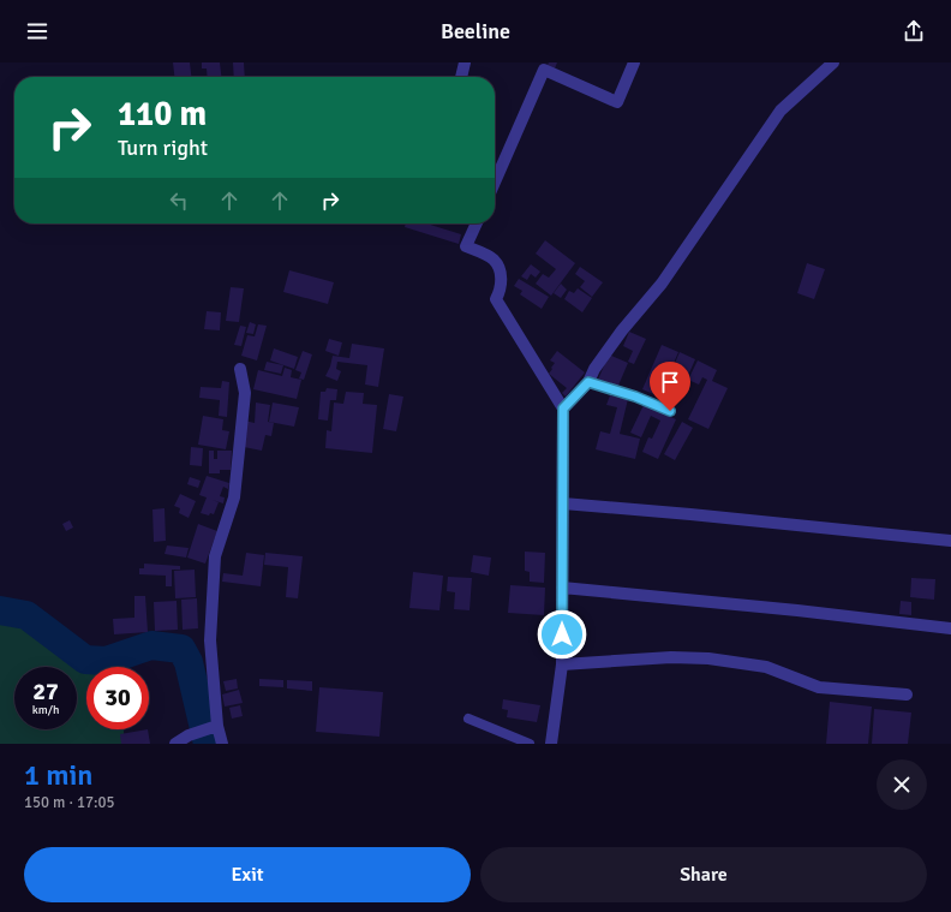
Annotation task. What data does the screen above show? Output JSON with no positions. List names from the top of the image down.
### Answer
{
  "page": {
    "header": "Beeline",
    "turn": ["110 m", "Turn right"],
    "speed": "27 km/h",
    "limit": "30",
    "heading": ["1 min", "150 m · 17:05"],
    "buttons": ["Exit", "Share"]
  }
}
